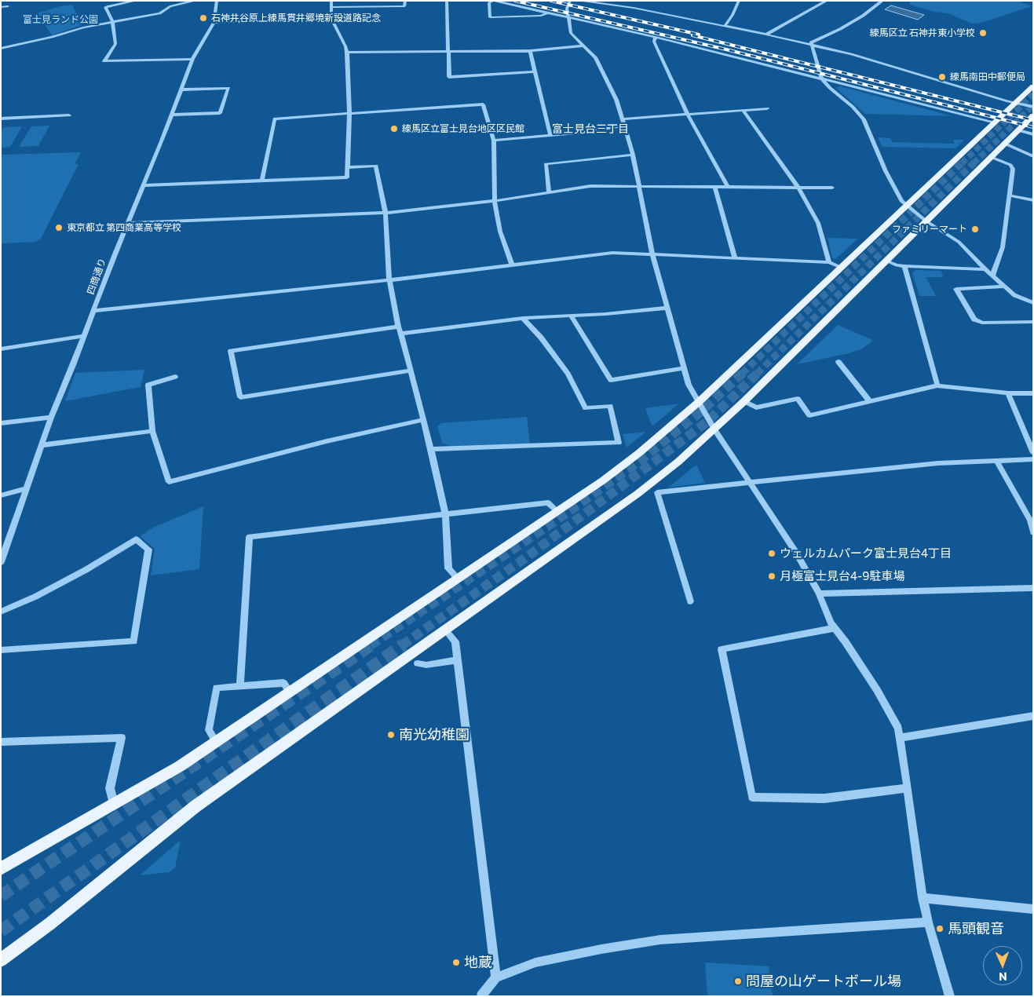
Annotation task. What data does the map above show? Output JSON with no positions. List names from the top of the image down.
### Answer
{
  "streets": {
    "street": ["四商通り"]
  },
  "districts": ["富士見台三丁目"],
  "parks": ["富士見ランド公園"],
  "places": [
    "石神井谷原上練馬貫井郷境新設道路記念",
    "練馬区立 石神井東小学校",
    "練馬南田中郵便局",
    "練馬区立富士見台地区区民館",
    "東京都立 第四商業高等学校",
    "ファミリーマート",
    "ウェルカムパーク富士見台4丁目",
    "月極富士見台4-9駐車場",
    "南光幼稚園",
    "馬頭観音",
    "地蔵",
    "問屋の山ゲートボール場"
  ],
  "north": "bottom"
}
